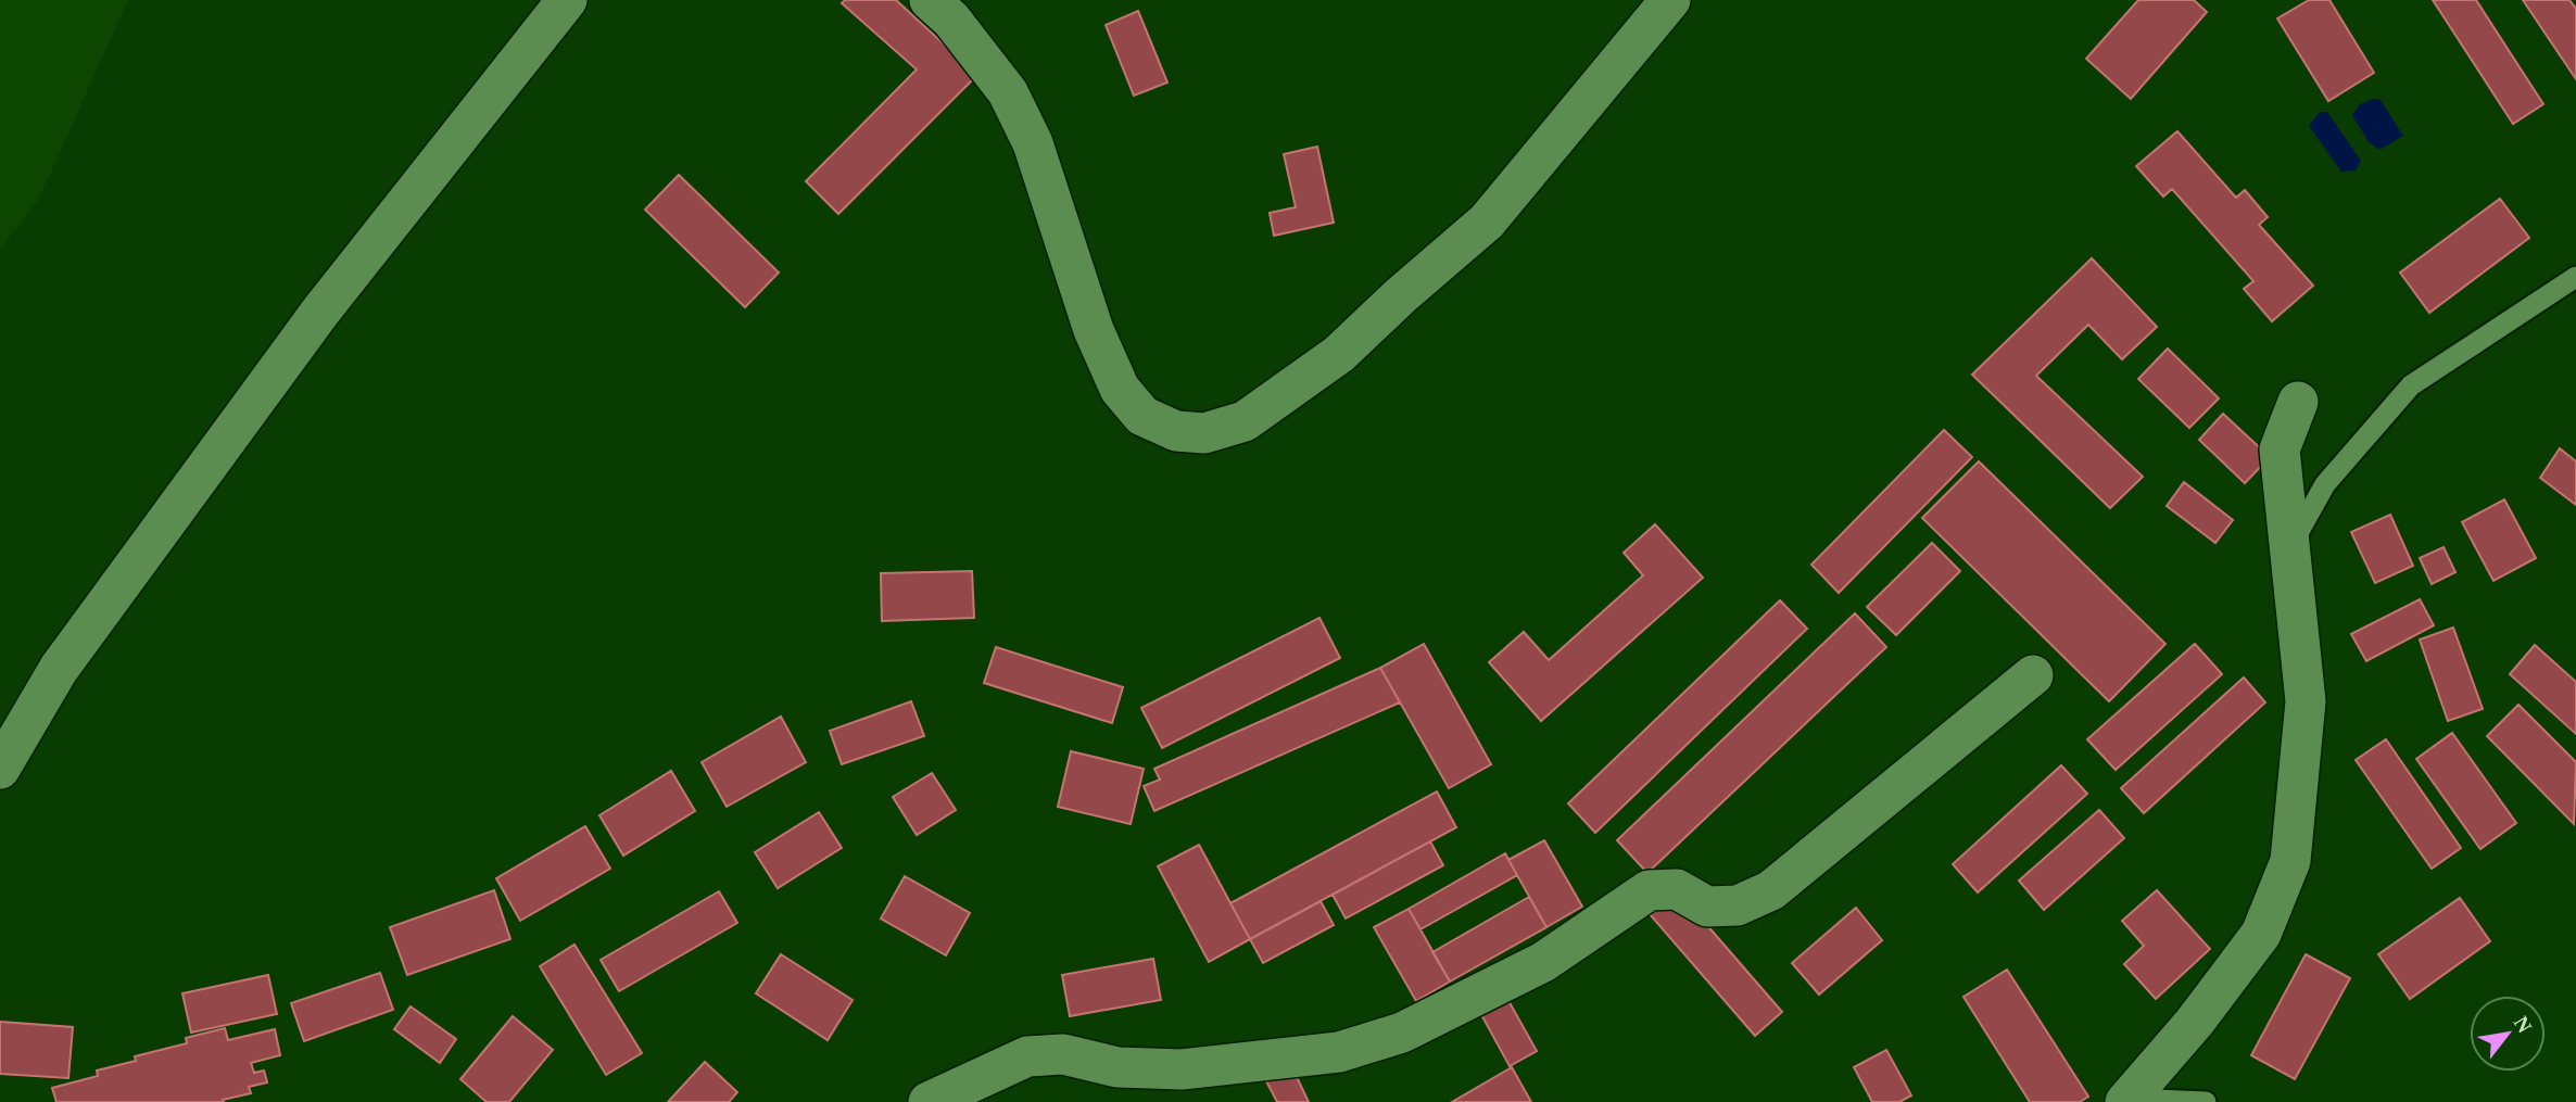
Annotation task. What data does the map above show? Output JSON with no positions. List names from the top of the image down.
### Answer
{
  "north": "top right"
}
